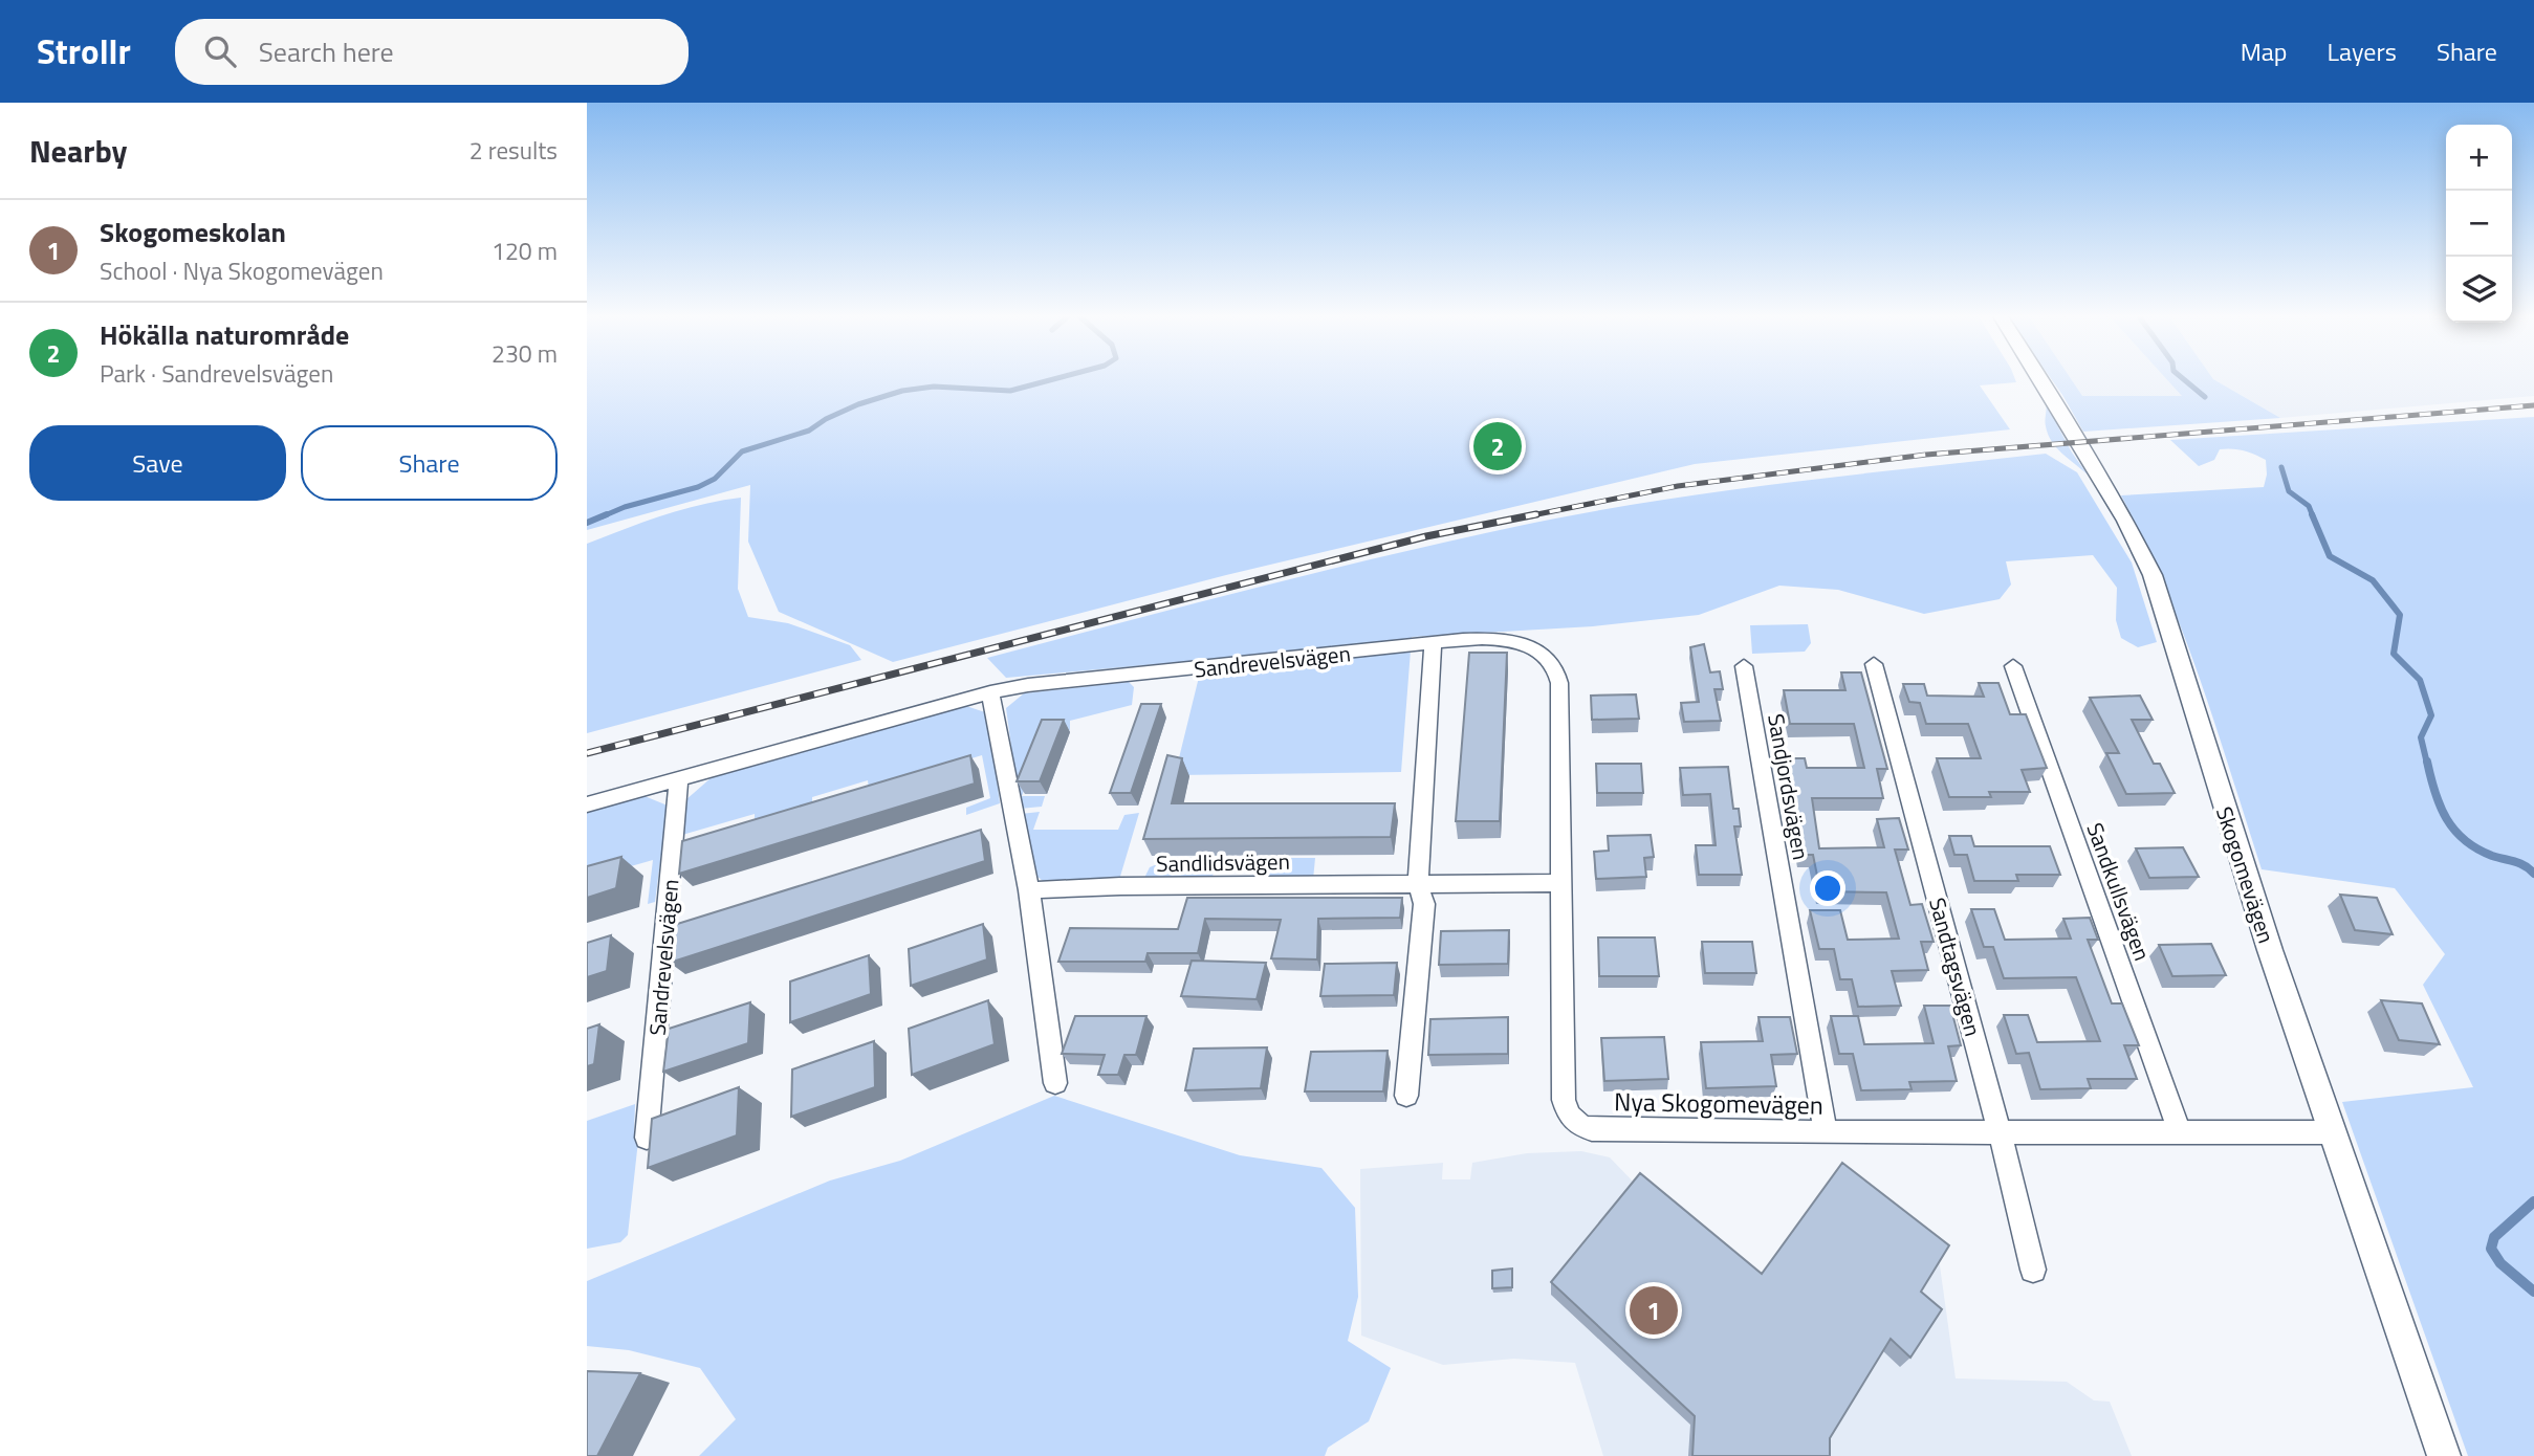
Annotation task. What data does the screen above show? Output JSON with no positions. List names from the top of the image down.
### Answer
{
  "streets": {
    "street": [
      "Sandrevelsvägen",
      "Sandjordsvägen",
      "Sandlidsvägen",
      "Skogomevägen",
      "Sandkullsvägen",
      "Sandtagsvägen",
      "Nya Skogomevägen"
    ]
  },
  "crossings": [
    ["Sandrevelsvägen", "Nya Skogomevägen"],
    ["Sandjordsvägen", "Nya Skogomevägen"],
    ["Sandlidsvägen", "Nya Skogomevägen"],
    ["Skogomevägen", "Nya Skogomevägen"],
    ["Sandkullsvägen", "Nya Skogomevägen"],
    ["Sandtagsvägen", "Nya Skogomevägen"]
  ],
  "page": {
    "header": "Strollr",
    "search": "Search here",
    "nav": ["Map", "Layers", "Share"],
    "heading": ["Nearby", "2 results"],
    "map_buttons": ["+", "−"],
    "list": [
      {
        "mark": "1",
        "name": "Skogomeskolan",
        "note": "School · Nya Skogomevägen",
        "value": "120 m"
      },
      {
        "mark": "2",
        "name": "Hökälla naturområde",
        "note": "Park · Sandrevelsvägen",
        "value": "230 m"
      }
    ],
    "buttons": ["Save", "Share"],
    "pins": ["2", "1"]
  }
}
